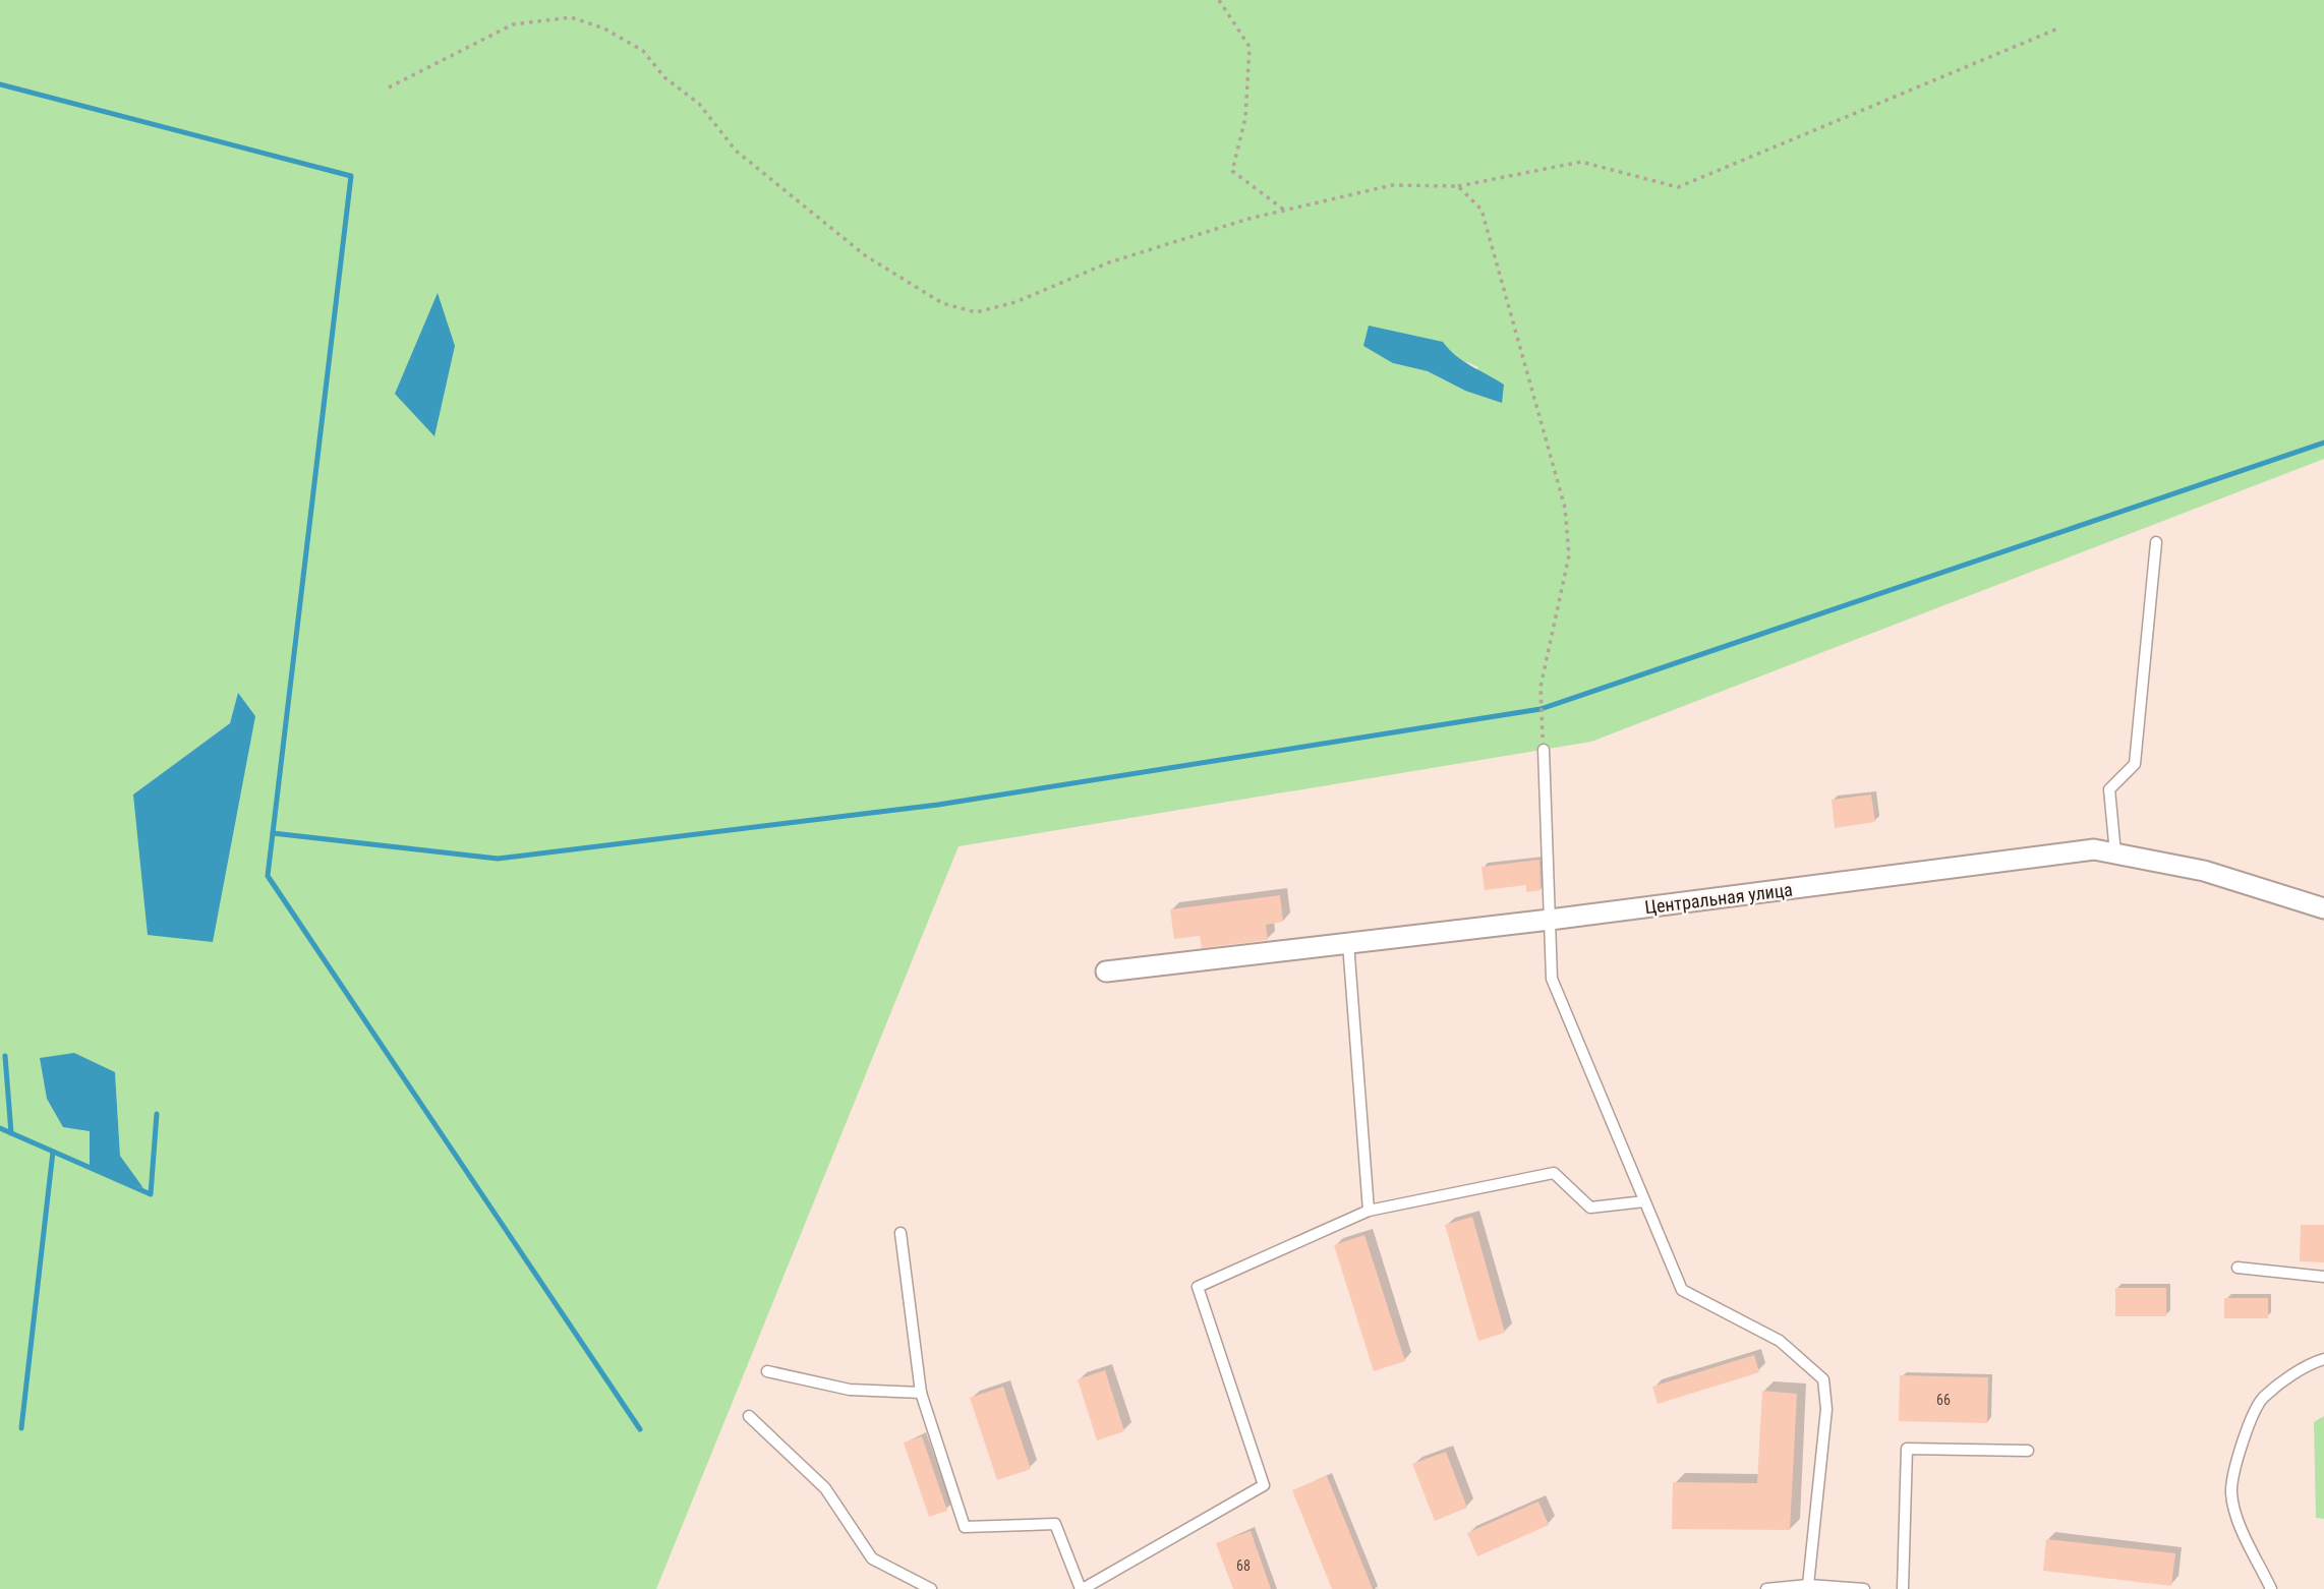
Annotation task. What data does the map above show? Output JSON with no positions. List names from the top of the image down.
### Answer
{
  "streets": {
    "street": ["Центральная улица"]
  },
  "house_numbers": ["66", "68"]
}
